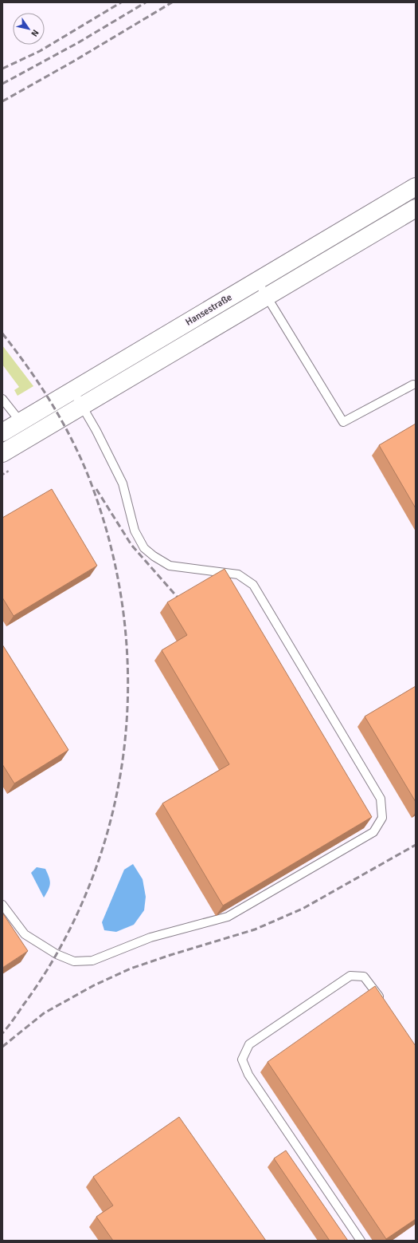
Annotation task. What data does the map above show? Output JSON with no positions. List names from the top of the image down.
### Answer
{
  "streets": {
    "main road": ["Hansestraße"]
  },
  "north": "bottom right"
}
